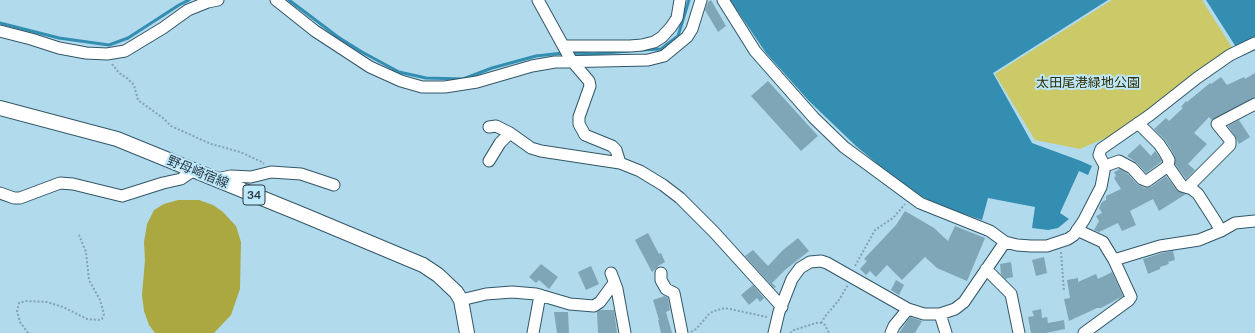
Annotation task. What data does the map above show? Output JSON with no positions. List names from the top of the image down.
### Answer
{
  "streets": {
    "main road": ["野母崎宿線", "34"]
  },
  "parks": ["太田尾港緑地公園"]
}
